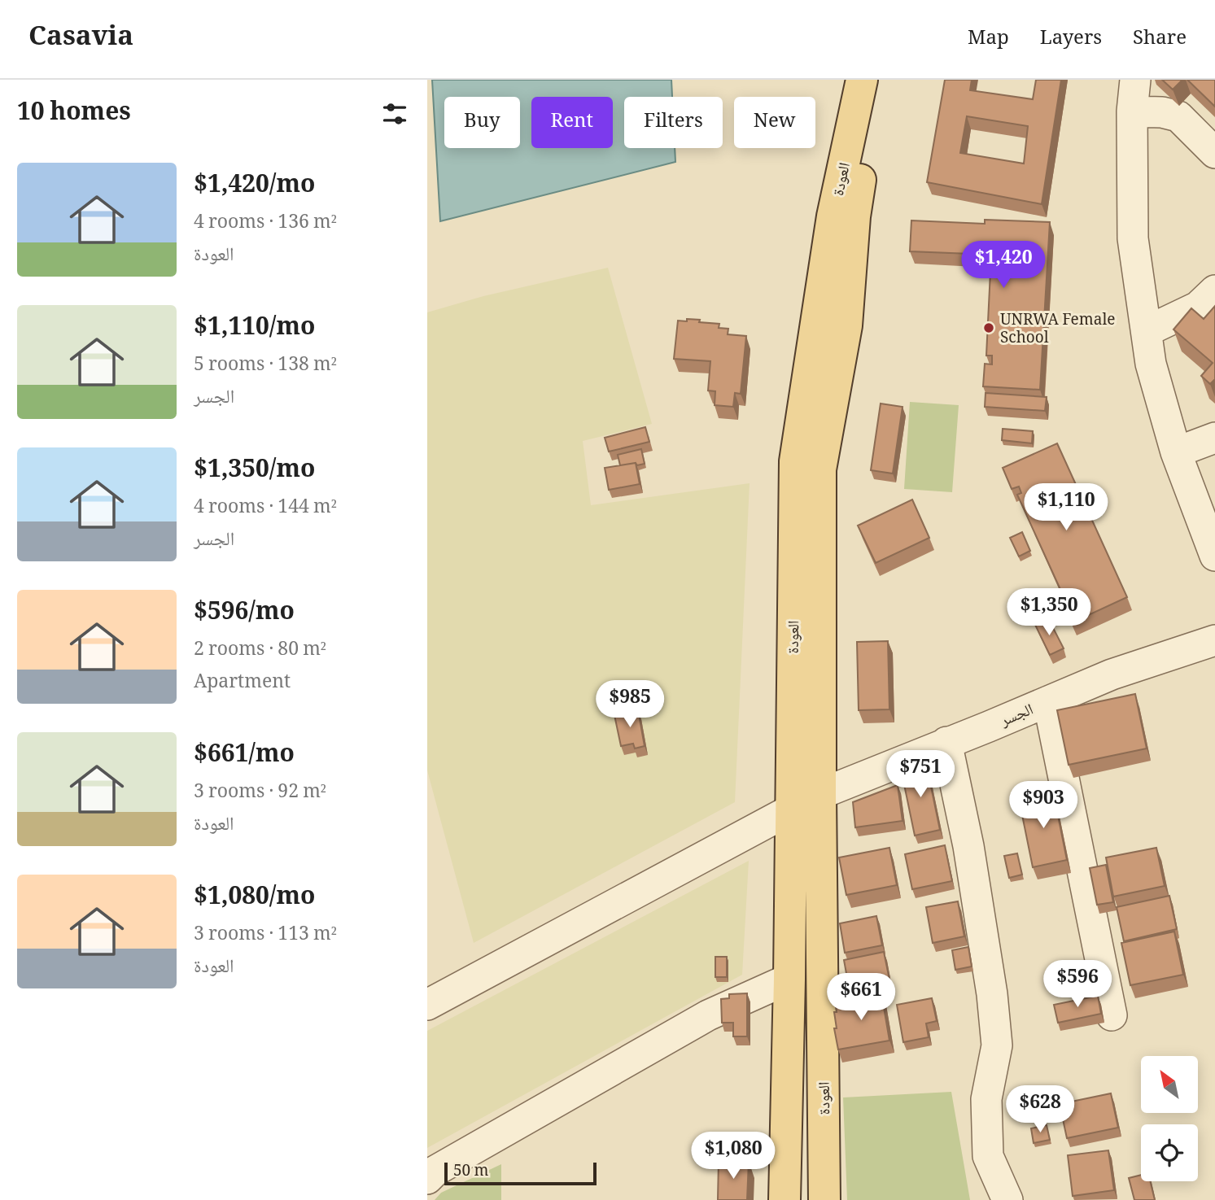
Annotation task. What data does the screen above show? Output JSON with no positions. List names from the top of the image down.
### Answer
{
  "streets": {
    "main road": ["العودة"],
    "street": ["الجسر"]
  },
  "crossings": [
    ["العودة", "الجسر"]
  ],
  "places": ["UNRWA Female School"],
  "scale_bar": "50 m",
  "north": "top left",
  "page": {
    "header": "Casavia",
    "nav": ["Map", "Layers", "Share"],
    "heading": "10 homes",
    "chip": [
      "Buy",
      "Rent",
      "Filters",
      "New"
    ],
    "list": [
      {
        "name": "$1,420/mo",
        "note": "4 rooms · 136 m² · العودة"
      },
      {
        "name": "$1,110/mo",
        "note": "5 rooms · 138 m² · الجسر"
      },
      {
        "name": "$1,350/mo",
        "note": "4 rooms · 144 m² · الجسر"
      },
      {
        "name": "$596/mo",
        "note": "2 rooms · 80 m² · Apartment"
      },
      {
        "name": "$661/mo",
        "note": "3 rooms · 92 m² · العودة"
      },
      {
        "name": "$1,080/mo",
        "note": "3 rooms · 113 m² · العودة"
      }
    ],
    "price": [
      "$1,420",
      "$1,110",
      "$1,350",
      "$985",
      "$751",
      "$903",
      "$596",
      "$661",
      "$628",
      "$1,080"
    ],
    "scale": "50 m"
  }
}
